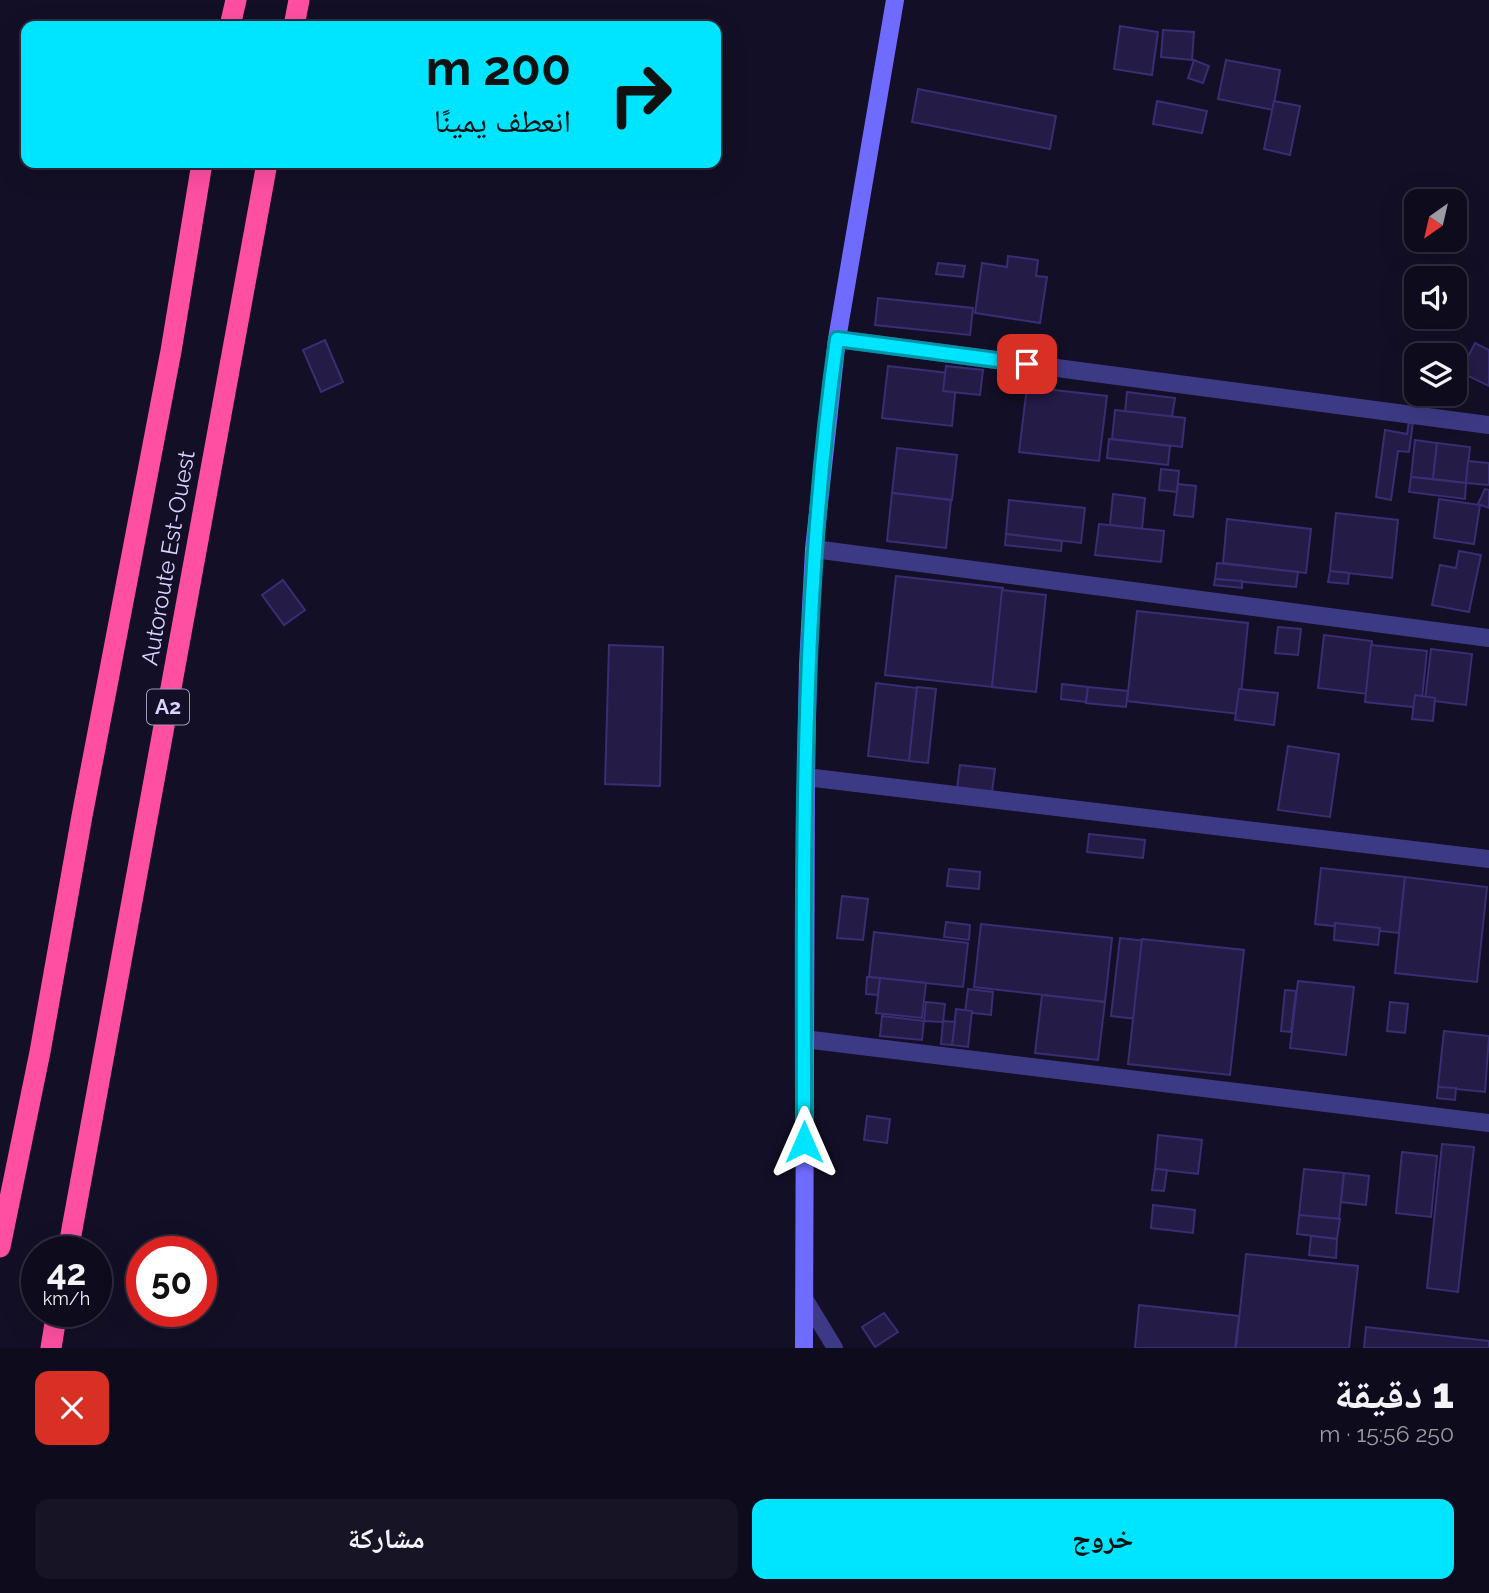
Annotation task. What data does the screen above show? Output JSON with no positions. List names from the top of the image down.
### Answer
{
  "streets": {
    "highway": ["Autoroute Est-Ouest", "A2"]
  },
  "north": "bottom left",
  "page": {
    "turn": ["200 m", "انعطف يمينًا"],
    "speed": "42 km/h",
    "limit": "50",
    "heading": ["1 دقيقة", "250 m · 15:56"],
    "buttons": ["خروج", "مشاركة"]
  }
}
